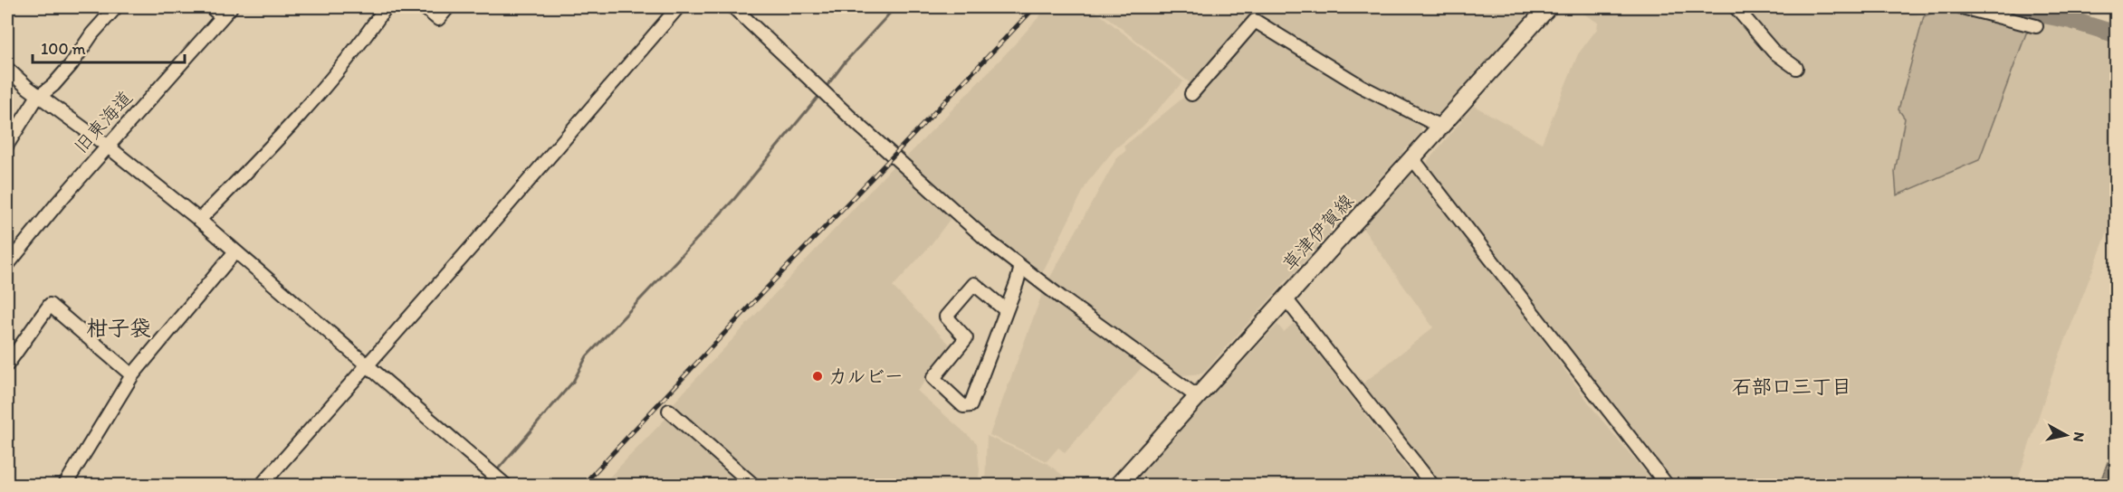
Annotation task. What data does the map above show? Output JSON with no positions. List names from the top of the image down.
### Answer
{
  "streets": {
    "main road": ["草津伊賀線"],
    "street": ["旧東海道"]
  },
  "districts": ["柑子袋", "石部口三丁目"],
  "places": ["カルビー"],
  "scale_bar": "100 m",
  "north": "right"
}
